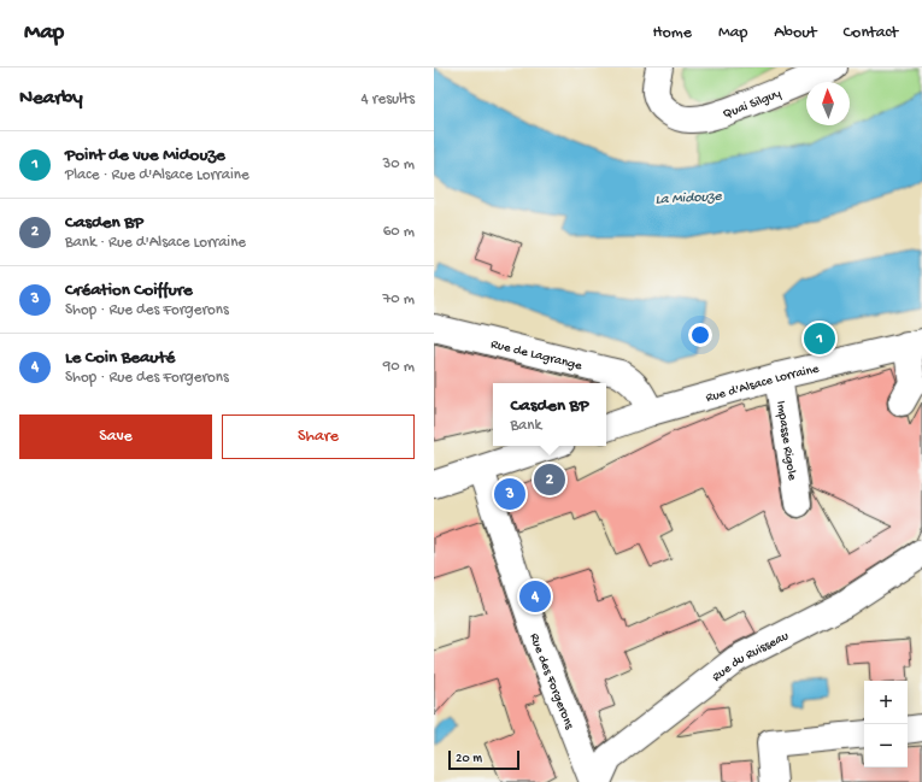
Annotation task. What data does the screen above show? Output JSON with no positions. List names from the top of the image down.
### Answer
{
  "streets": {
    "street": [
      "Quai Silguy",
      "Rue de Lagrange",
      "Rue d'Alsace Lorraine",
      "Impasse Rigole",
      "Rue du Ruisseau",
      "Rue des Forgerons"
    ]
  },
  "crossings": [
    ["Rue de Lagrange", "Rue d'Alsace Lorraine"],
    ["Rue d'Alsace Lorraine", "Impasse Rigole"]
  ],
  "water": ["La Midouze"],
  "scale_bar": "20 m",
  "north": "top",
  "page": {
    "header": "Map",
    "nav": [
      "Home",
      "Map",
      "About",
      "Contact"
    ],
    "heading": ["Nearby", "4 results"],
    "list": [
      {
        "mark": "1",
        "name": "Point de vue Midouze",
        "note": "Place · Rue d'Alsace Lorraine",
        "value": "30 m"
      },
      {
        "mark": "2",
        "name": "Casden BP",
        "note": "Bank · Rue d'Alsace Lorraine",
        "value": "60 m"
      },
      {
        "mark": "3",
        "name": "Création Coiffure",
        "note": "Shop · Rue des Forgerons",
        "value": "70 m"
      },
      {
        "mark": "4",
        "name": "Le Coin Beauté",
        "note": "Shop · Rue des Forgerons",
        "value": "90 m"
      }
    ],
    "pins": [
      "1",
      "2",
      "3",
      "4"
    ],
    "popup": ["Casden BP", "Bank"],
    "buttons": ["Save", "Share"],
    "map_buttons": ["+", "−"],
    "scale": "20 m"
  }
}
